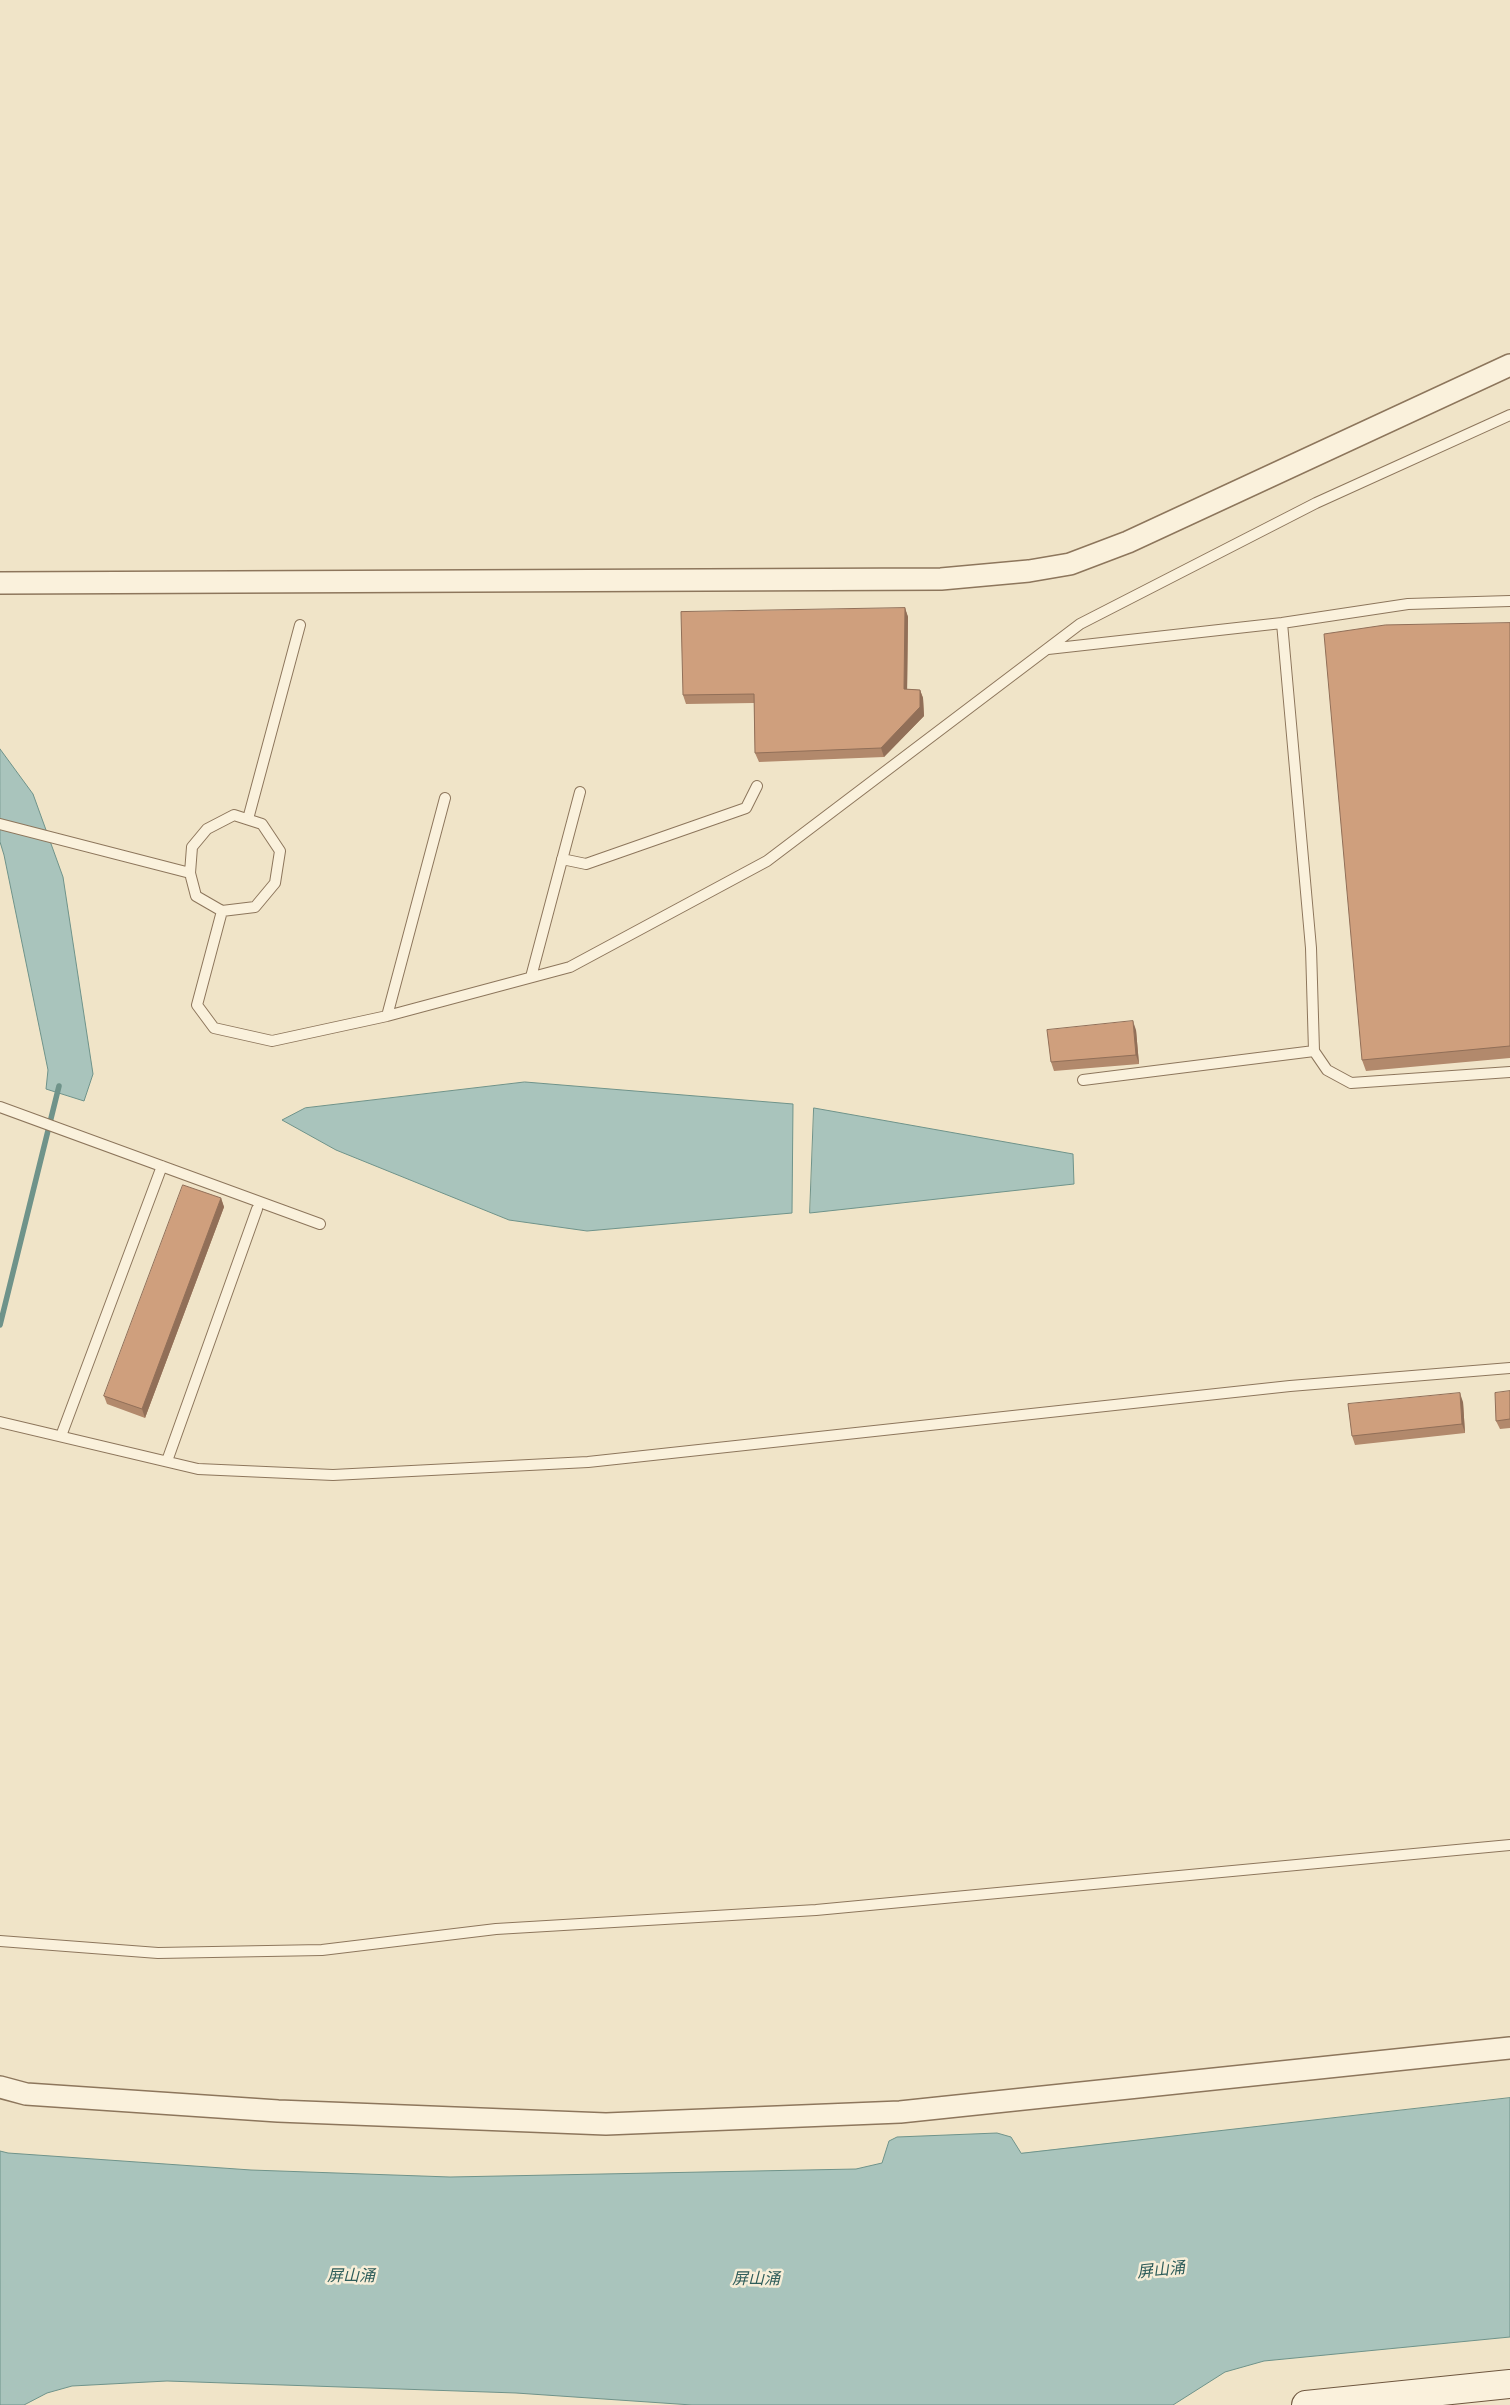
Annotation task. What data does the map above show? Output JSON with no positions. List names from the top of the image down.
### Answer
{
  "water": ["屏山涌"]
}
